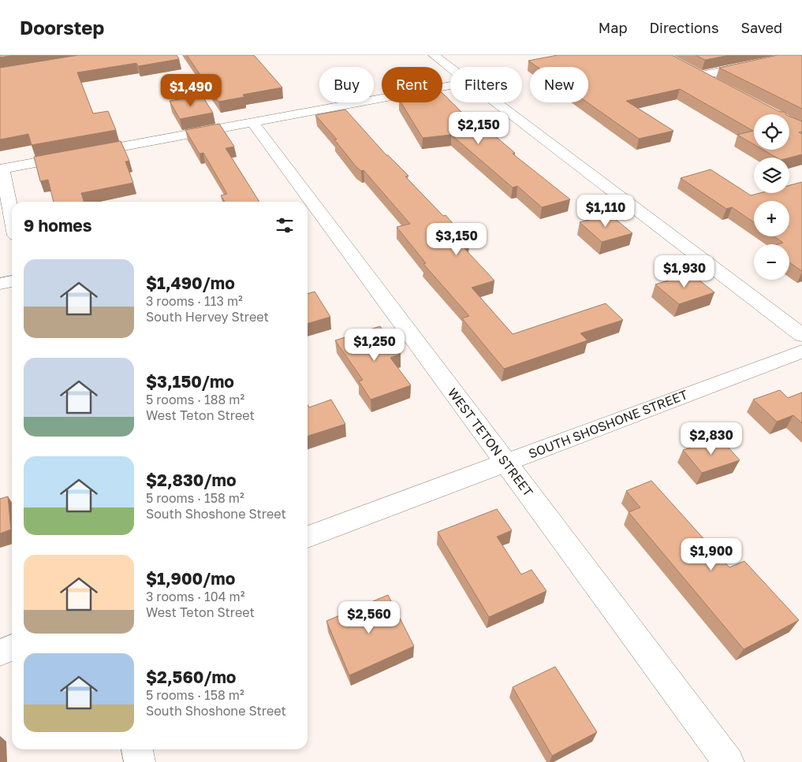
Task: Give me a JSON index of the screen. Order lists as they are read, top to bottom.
{
  "streets": {
    "street": ["SOUTH SHOSHONE STREET", "WEST TETON STREET"]
  },
  "crossings": [
    ["SOUTH SHOSHONE STREET", "WEST TETON STREET"]
  ],
  "page": {
    "header": "Doorstep",
    "nav": ["Map", "Directions", "Saved"],
    "chip": [
      "Buy",
      "Rent",
      "Filters",
      "New"
    ],
    "price": [
      "$1,490",
      "$2,150",
      "$1,110",
      "$3,150",
      "$1,930",
      "$1,250",
      "$2,830",
      "$1,900",
      "$2,560"
    ],
    "map_buttons": ["+", "−"],
    "heading": "9 homes",
    "list": [
      {
        "name": "$1,490/mo",
        "note": "3 rooms · 113 m² · South Hervey Street"
      },
      {
        "name": "$3,150/mo",
        "note": "5 rooms · 188 m² · West Teton Street"
      },
      {
        "name": "$2,830/mo",
        "note": "5 rooms · 158 m² · South Shoshone Street"
      },
      {
        "name": "$1,900/mo",
        "note": "3 rooms · 104 m² · West Teton Street"
      },
      {
        "name": "$2,560/mo",
        "note": "5 rooms · 158 m² · South Shoshone Street"
      }
    ]
  }
}
